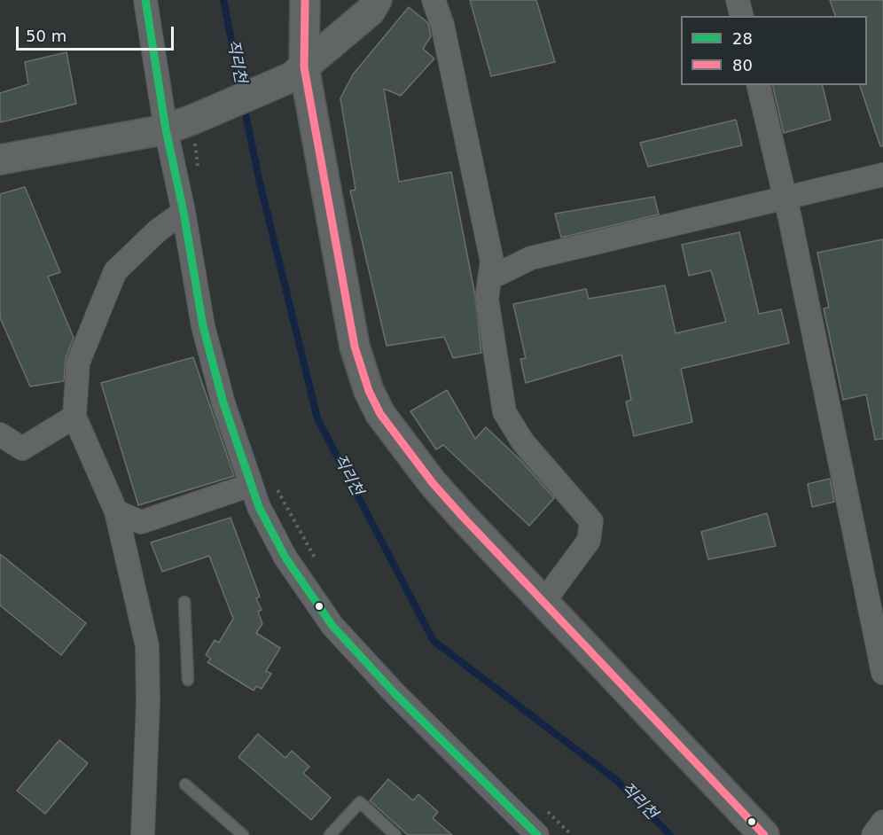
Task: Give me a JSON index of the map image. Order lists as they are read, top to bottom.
{
  "water": ["직리천"],
  "lines": ["transit line 28", "transit line 80"],
  "legend": ["28", "80"],
  "scale_bar": "50 m"
}
